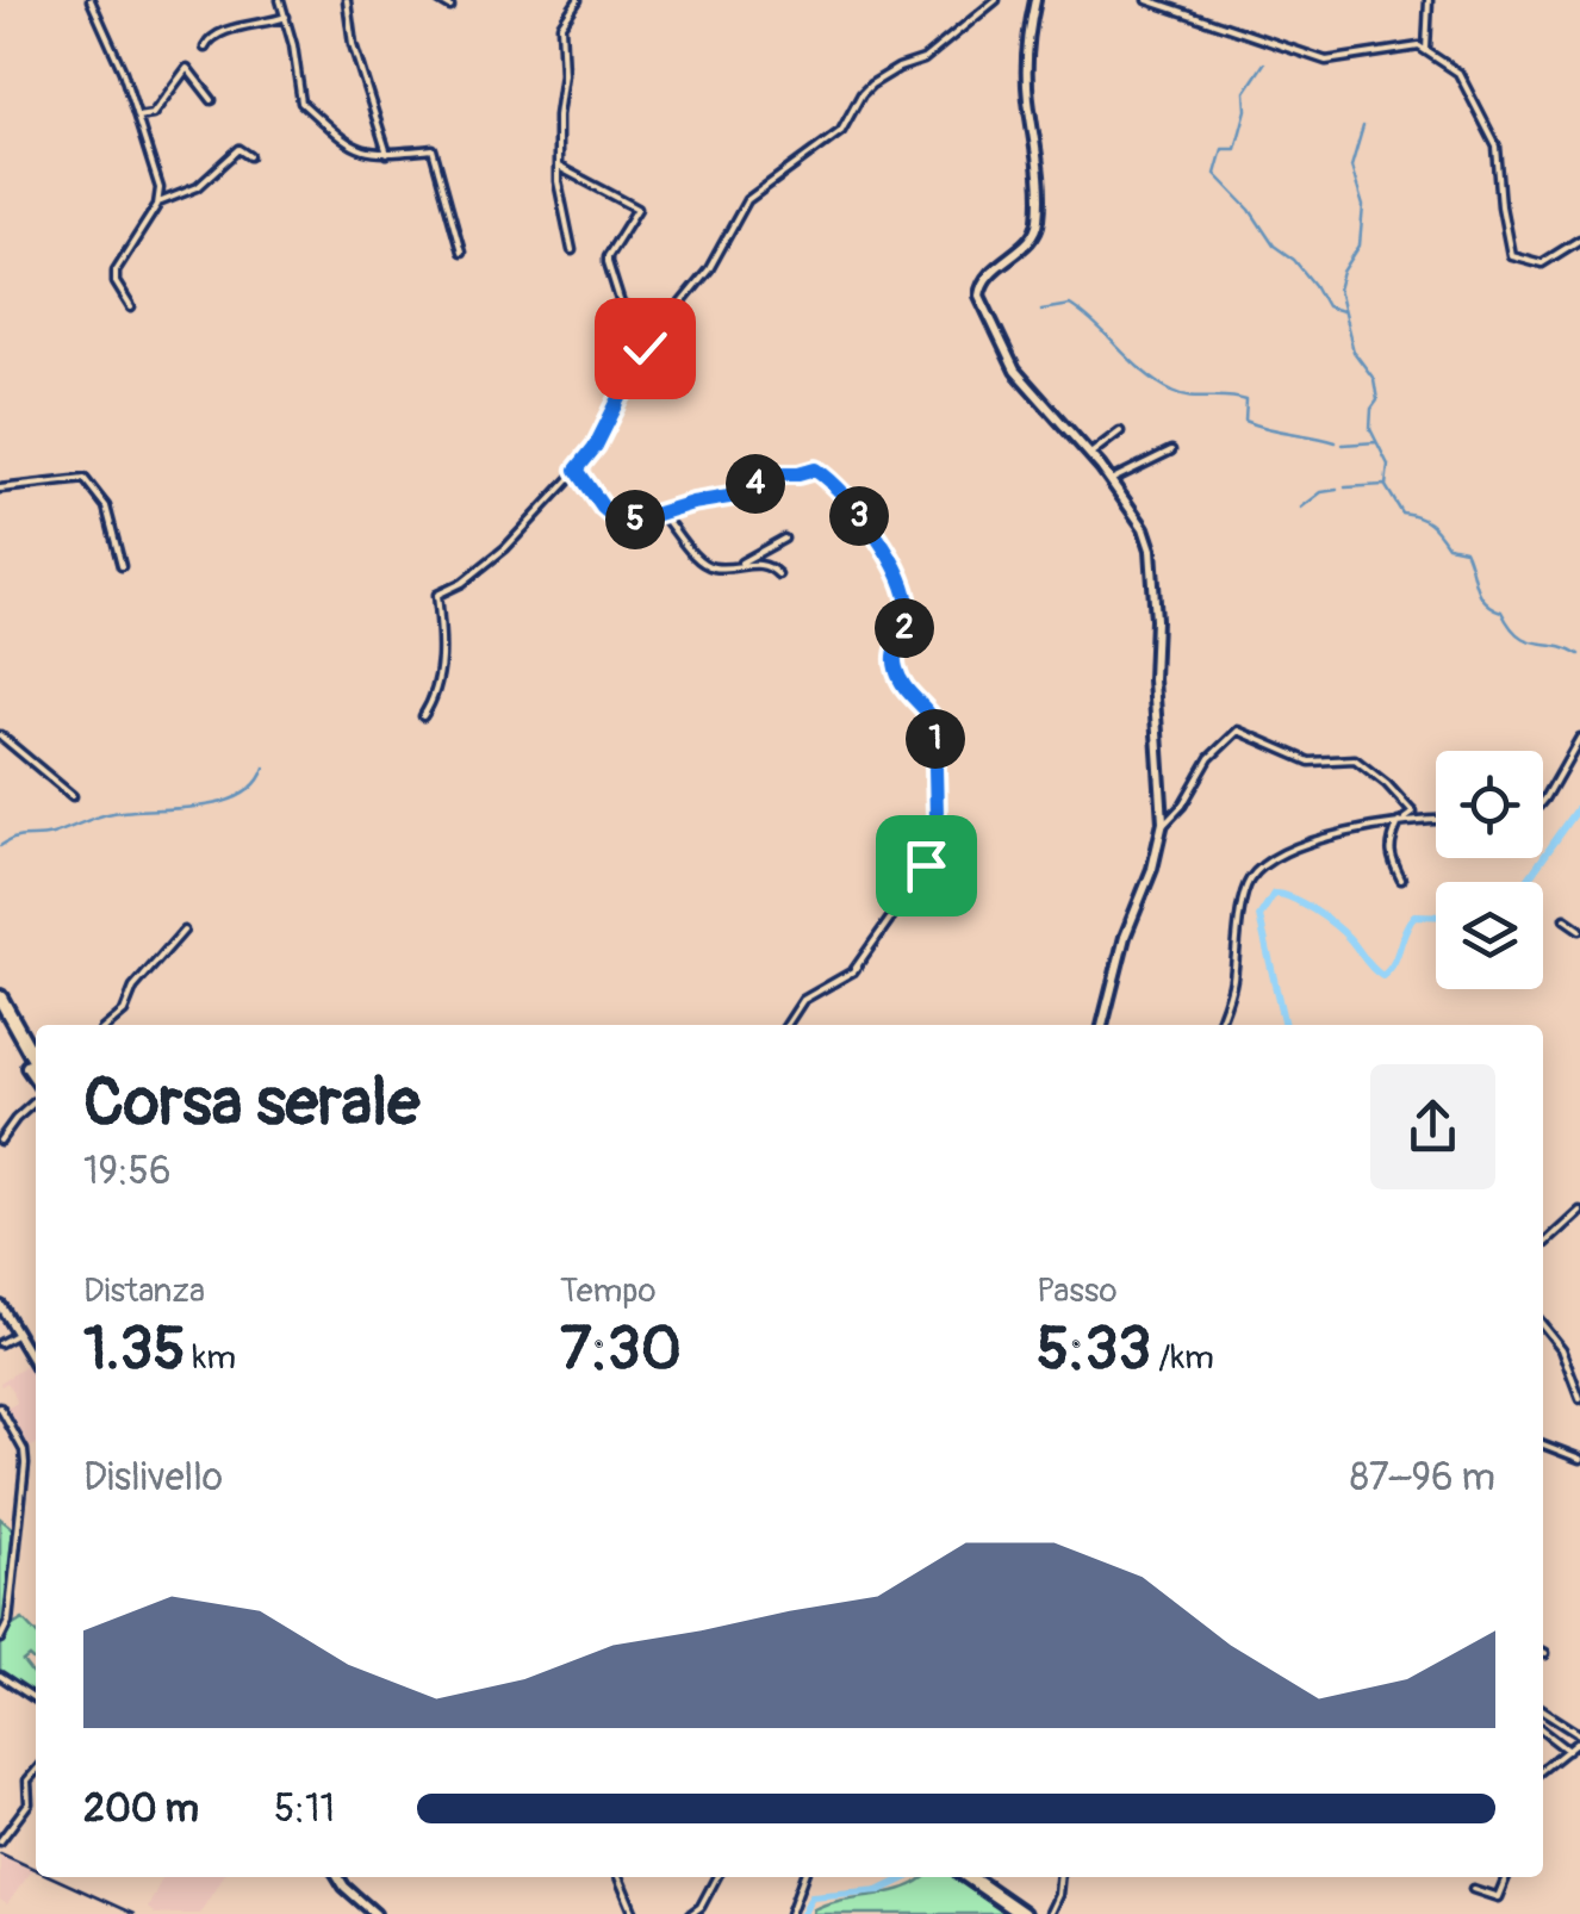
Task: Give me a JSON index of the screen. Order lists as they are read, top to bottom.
{
  "page": {
    "pins": [
      "4",
      "3",
      "5",
      "2",
      "1"
    ],
    "heading": ["Corsa serale", "19:56"],
    "stats": [
      ["Distanza", "1.35 km"],
      ["Tempo", "7:30"],
      ["Passo", "5:33 /km"]
    ],
    "chart": ["Dislivello", "87–96 m"],
    "list": [
      {
        "name": "200 m",
        "note": "5:11"
      }
    ]
  }
}
